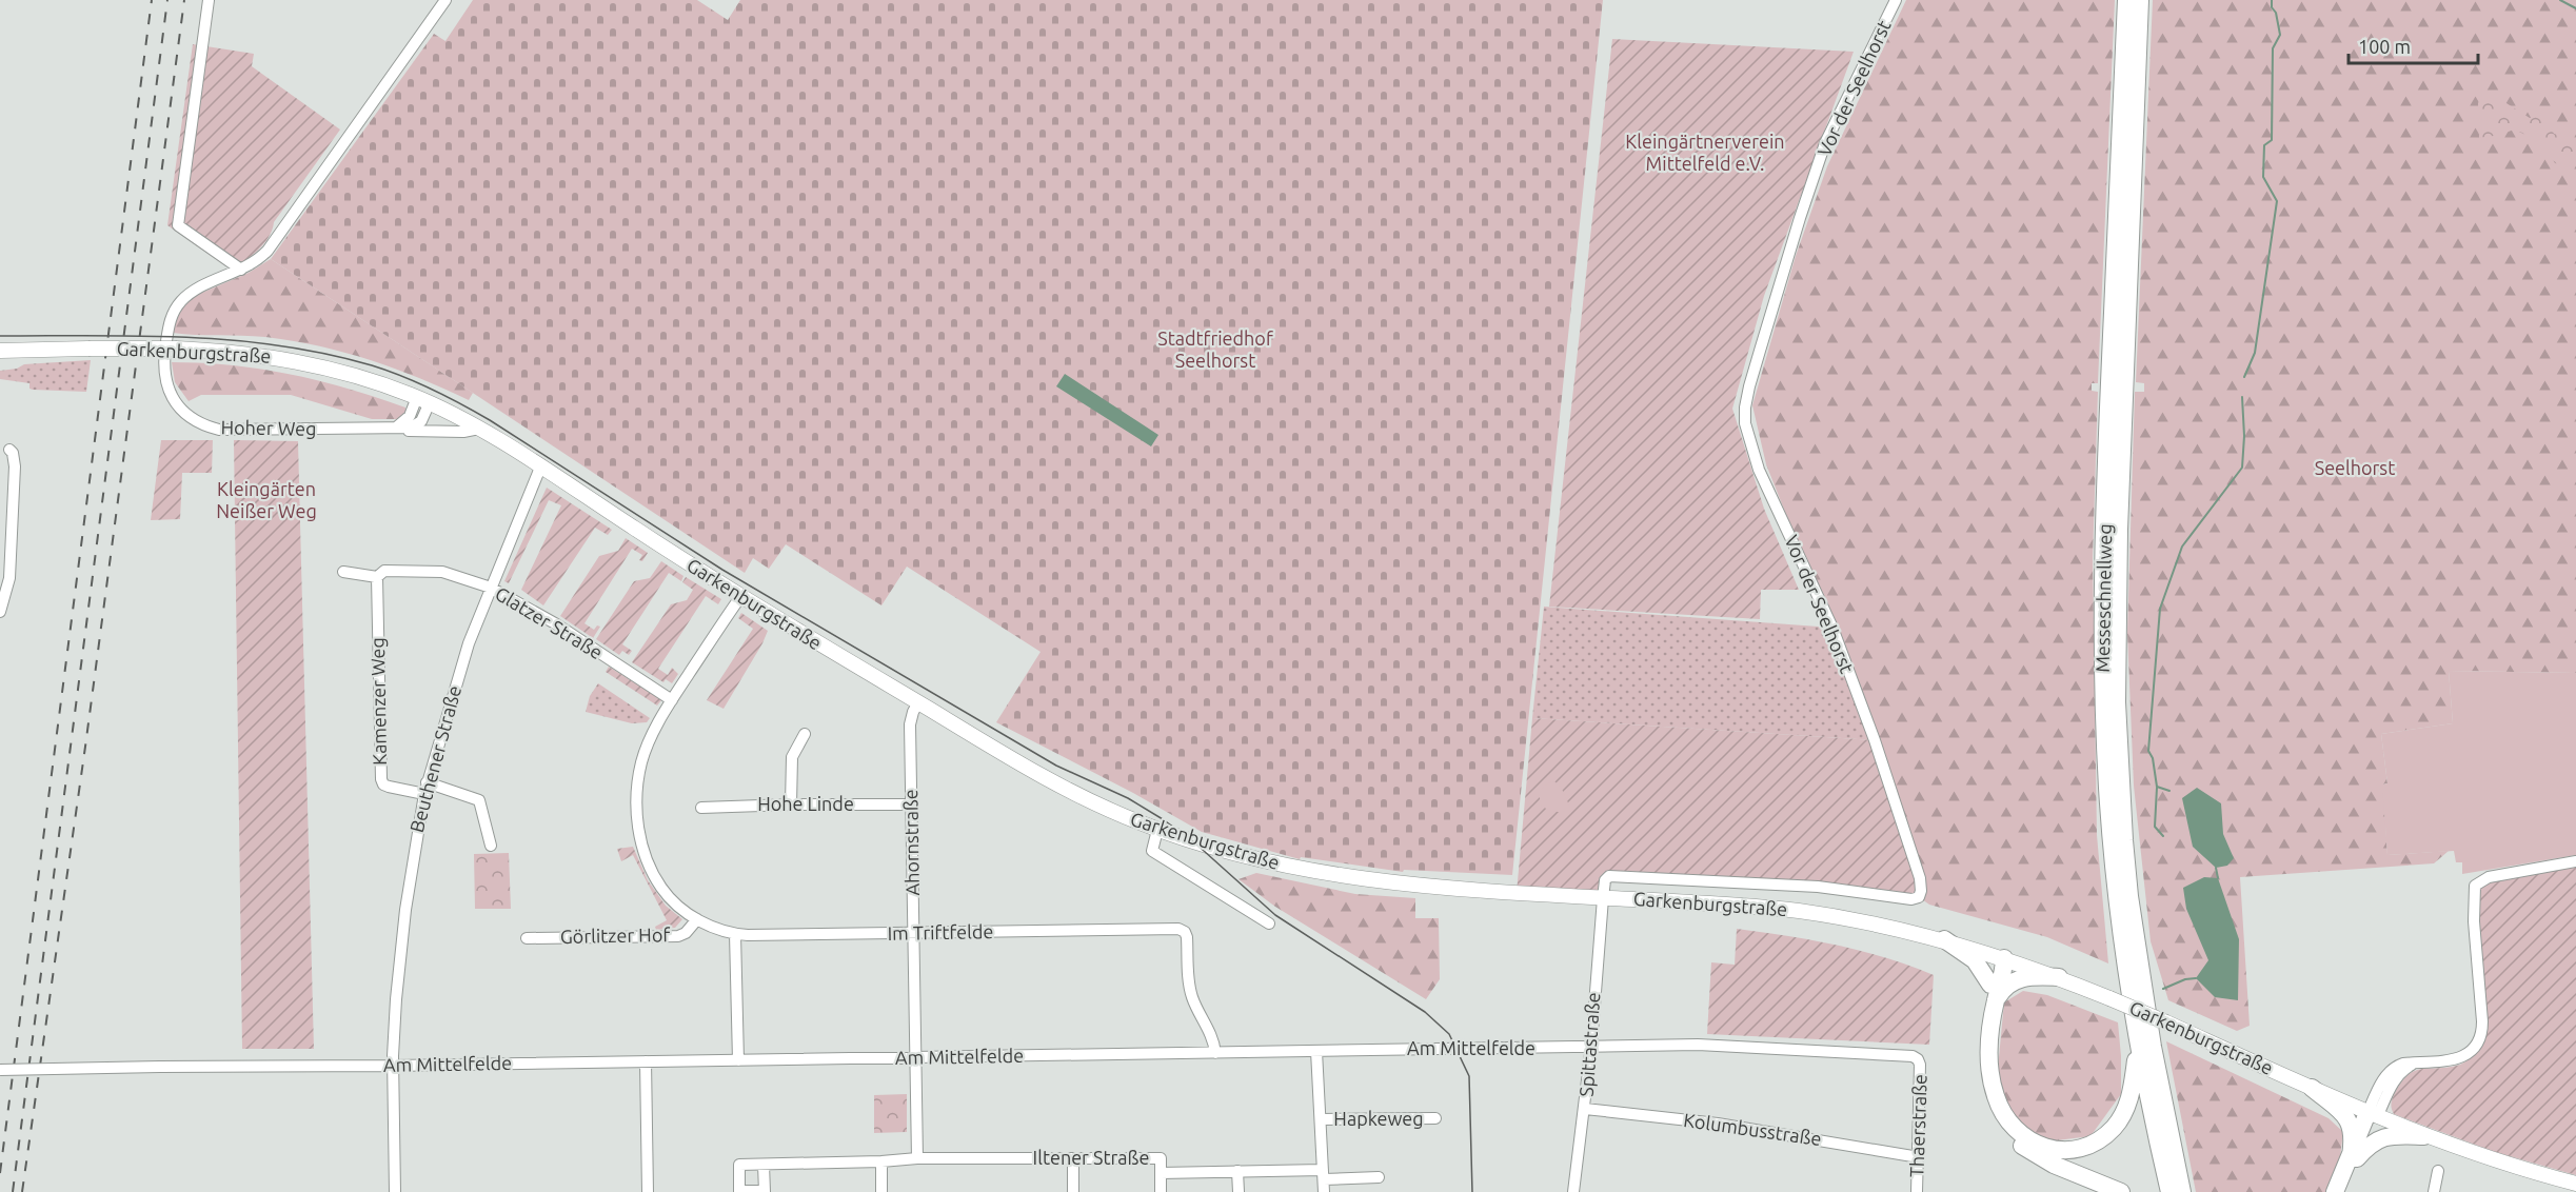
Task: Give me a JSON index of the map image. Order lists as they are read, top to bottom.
{
  "streets": {
    "highway": ["Messeschnellweg"],
    "main road": ["Garkenburgstraße"],
    "street": [
      "Vor der Seelhorst",
      "Hoher Weg",
      "Glatzer Straße",
      "Kamenzer Weg",
      "Beuthener Straße",
      "Hohe Linde",
      "Ahornstraße",
      "Im Triftfelde",
      "Görlitzer Hof",
      "Spittastraße",
      "Am Mittelfelde",
      "Hapkeweg",
      "Thaerstraße",
      "Kolumbusstraße",
      "Iltener Straße"
    ]
  },
  "crossings": [
    ["Vor der Seelhorst", "Garkenburgstraße"],
    ["Vor der Seelhorst", "Spittastraße"],
    ["Garkenburgstraße", "Hoher Weg"],
    ["Garkenburgstraße", "Beuthener Straße"],
    ["Garkenburgstraße", "Ahornstraße"],
    ["Garkenburgstraße", "Im Triftfelde"],
    ["Garkenburgstraße", "Spittastraße"],
    ["Glatzer Straße", "Kamenzer Weg"],
    ["Glatzer Straße", "Beuthener Straße"],
    ["Glatzer Straße", "Im Triftfelde"],
    ["Kamenzer Weg", "Beuthener Straße"],
    ["Beuthener Straße", "Am Mittelfelde"],
    ["Hohe Linde", "Ahornstraße"],
    ["Ahornstraße", "Im Triftfelde"],
    ["Ahornstraße", "Am Mittelfelde"],
    ["Ahornstraße", "Iltener Straße"],
    ["Im Triftfelde", "Görlitzer Hof"],
    ["Im Triftfelde", "Am Mittelfelde"],
    ["Spittastraße", "Am Mittelfelde"],
    ["Spittastraße", "Kolumbusstraße"],
    ["Am Mittelfelde", "Thaerstraße"],
    ["Thaerstraße", "Kolumbusstraße"]
  ],
  "parks": [
    "Kleingärtnerverein Mittelfeld e.V.",
    "Stadtfriedhof Seelhorst",
    "Seelhorst",
    "Kleingärten Neißer Weg"
  ],
  "scale_bar": "100 m"
}
